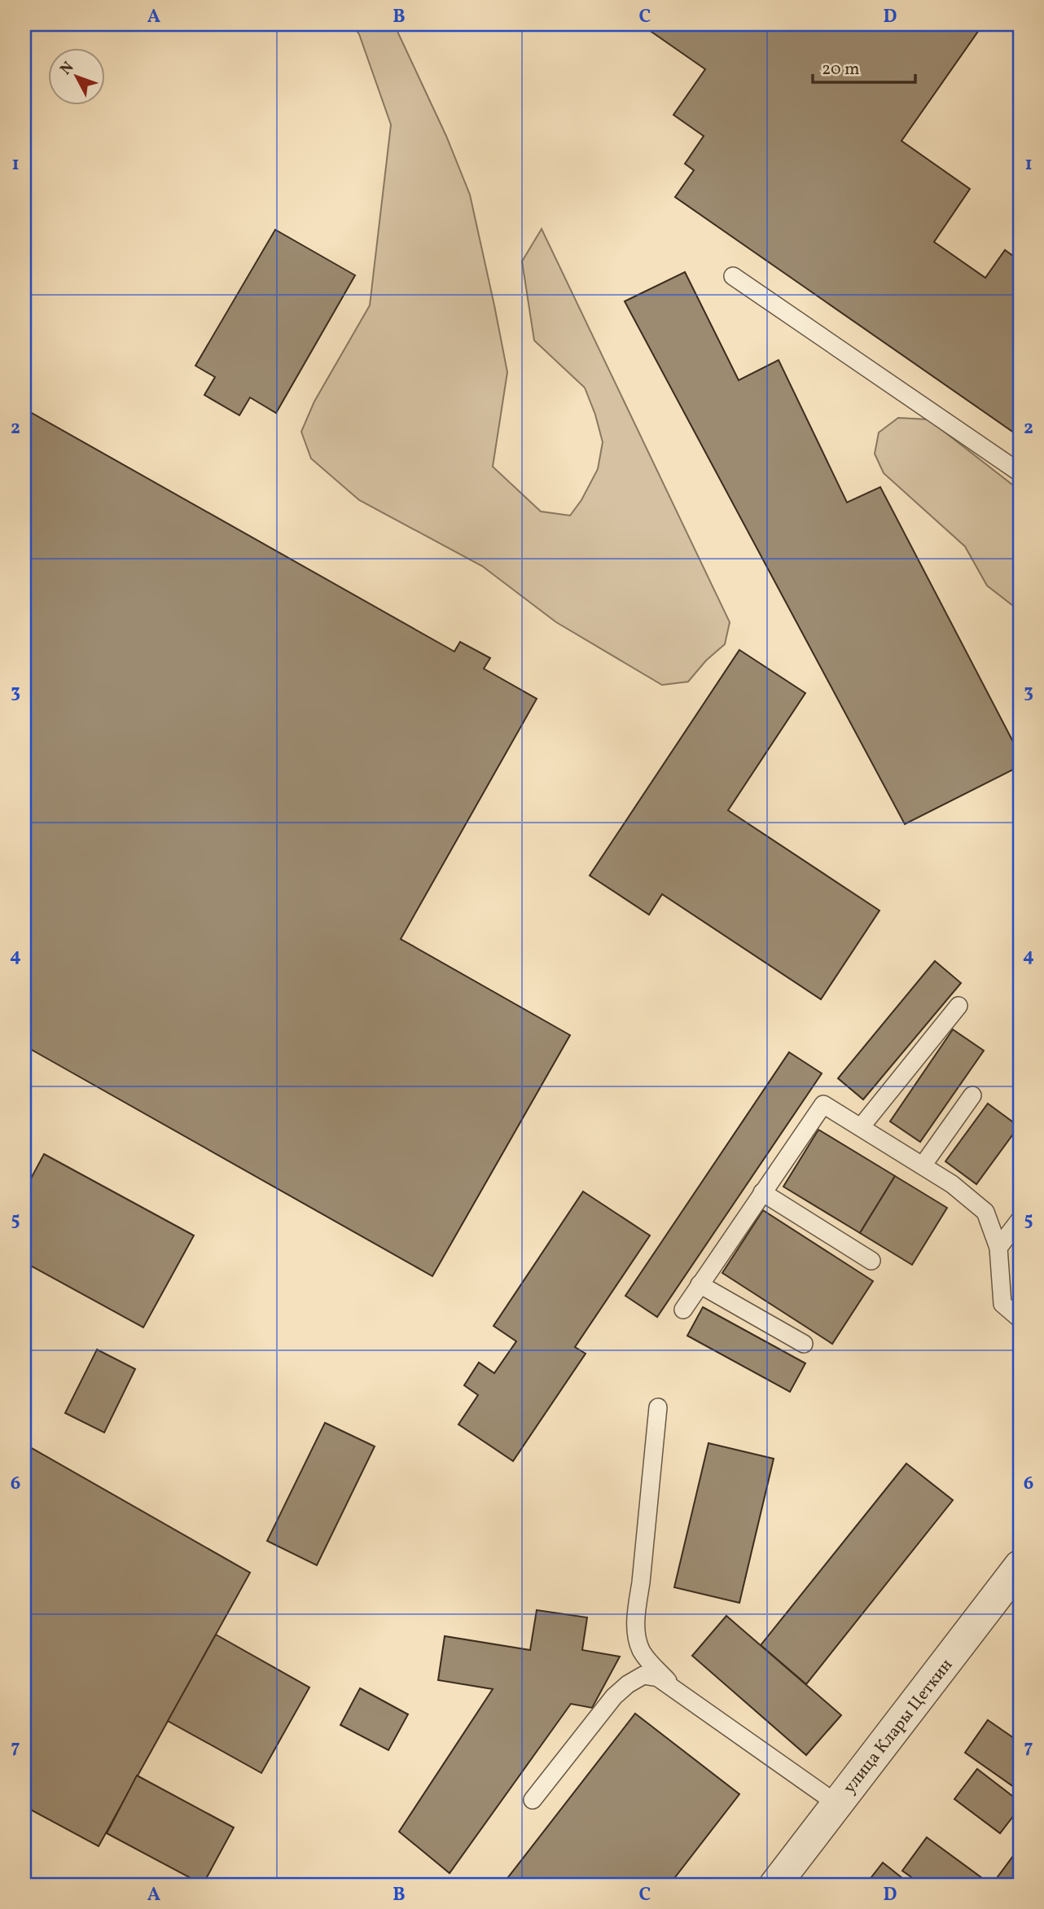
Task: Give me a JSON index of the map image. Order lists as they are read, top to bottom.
{
  "streets": {
    "street": ["улица Клары Цеткин"]
  },
  "scale_bar": "20 m",
  "north": "top left",
  "grid": {
    "columns": [
      "A",
      "B",
      "C",
      "D"
    ],
    "rows": [
      "1",
      "2",
      "3",
      "4",
      "5",
      "6",
      "7"
    ]
  }
}
